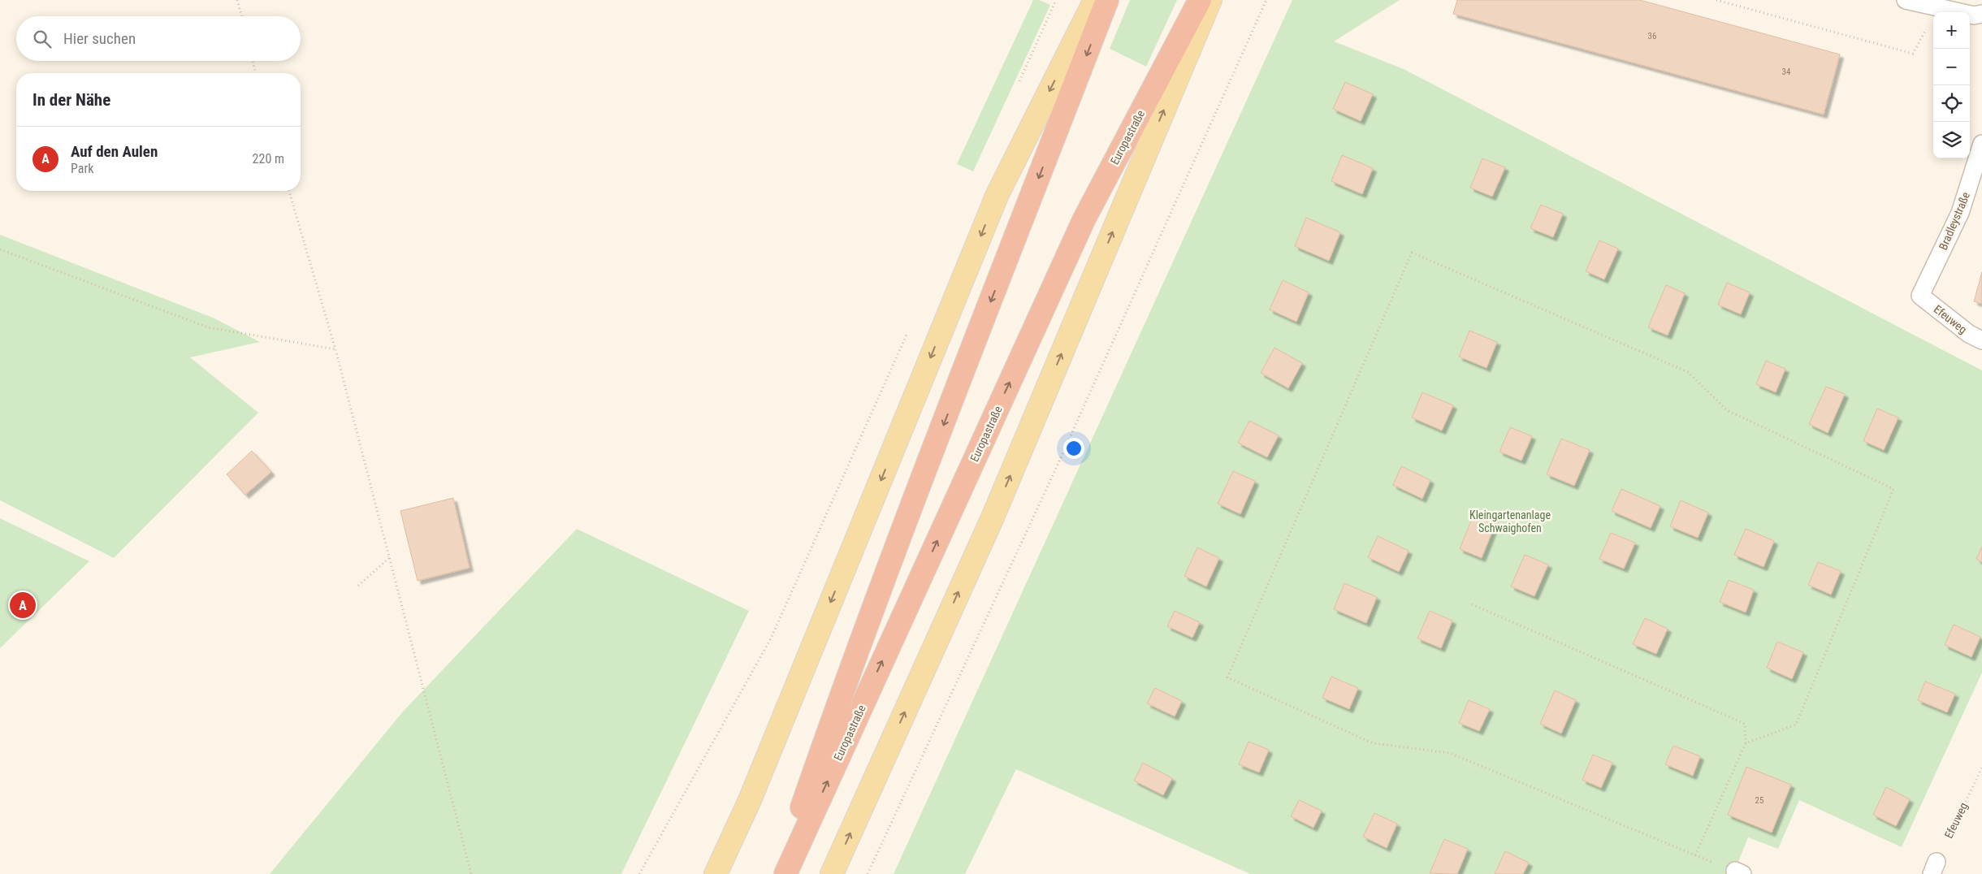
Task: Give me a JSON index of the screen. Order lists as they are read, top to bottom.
{
  "streets": {
    "highway": ["Europastraße"],
    "lane": ["Bradleystraße", "Efeuweg"]
  },
  "crossings": [
    ["Bradleystraße", "Efeuweg"]
  ],
  "parks": ["Kleingartenanlage Schwaighofen"],
  "house_numbers": ["36", "34", "25"],
  "page": {
    "map_buttons": ["+", "−"],
    "search": "Hier suchen",
    "heading": "In der Nähe",
    "list": [
      {
        "mark": "A",
        "name": "Auf den Aulen",
        "note": "Park",
        "value": "220 m"
      }
    ],
    "pins": "A"
  }
}
